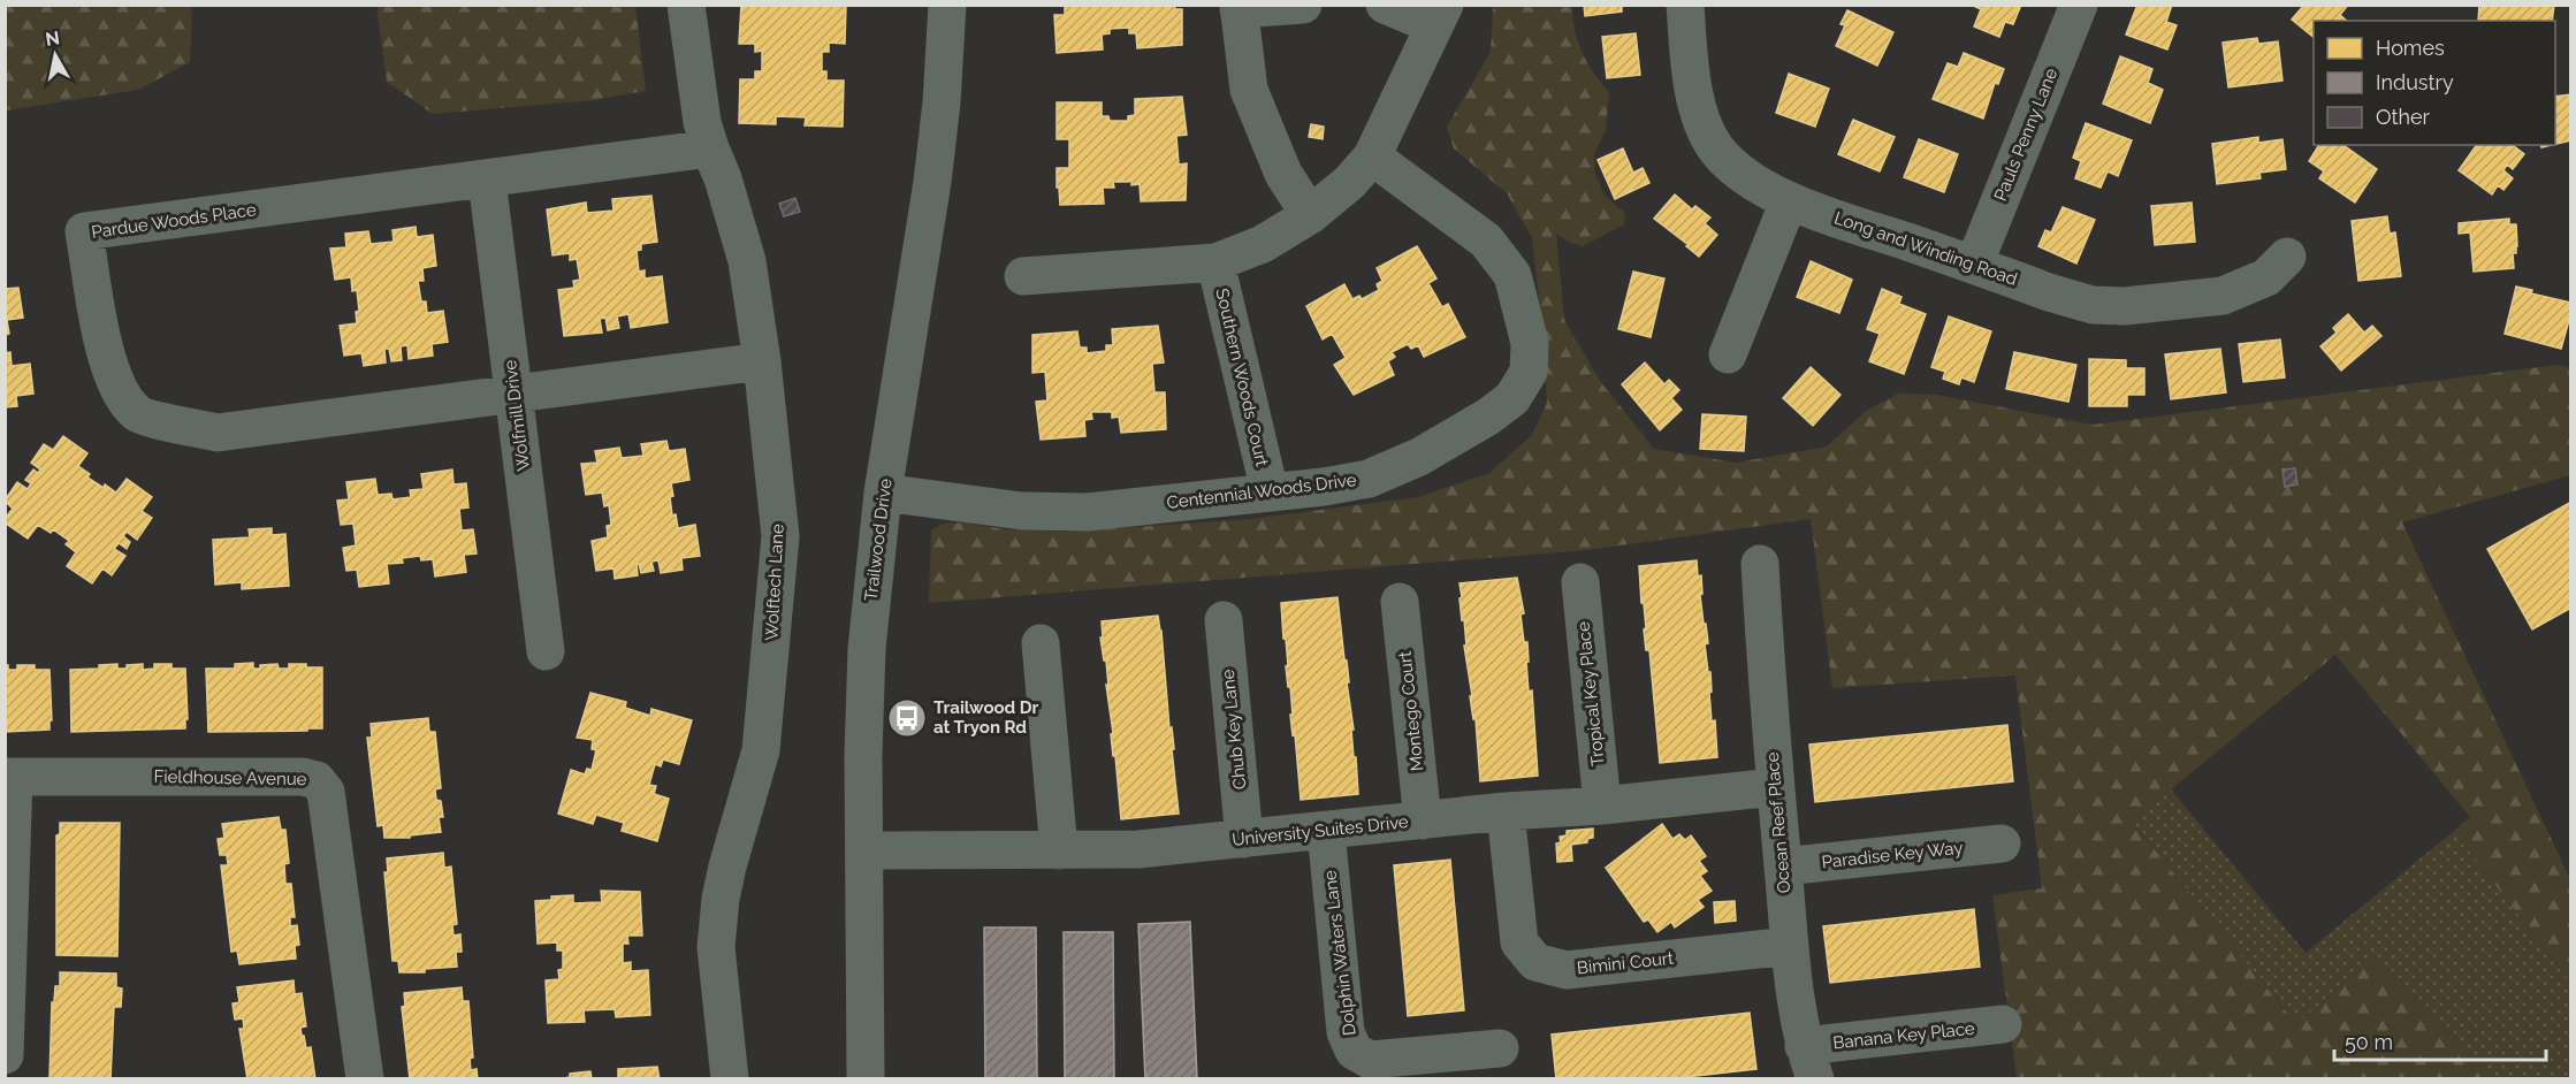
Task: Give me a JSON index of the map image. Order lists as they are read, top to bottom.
{
  "streets": {
    "street": [
      "Pauls Penny Lane",
      "Pardue Woods Place",
      "Long and Winding Road",
      "Southern Woods Court",
      "Wolfmill Drive",
      "Centennial Woods Drive",
      "Trailwood Drive",
      "Wolftech Lane",
      "Tropical Key Place",
      "Montego Court",
      "Chub Key Lane",
      "Fieldhouse Avenue",
      "Ocean Reef Place",
      "University Suites Drive",
      "Paradise Key Way",
      "Dolphin Waters Lane",
      "Bimini Court",
      "Banana Key Place"
    ]
  },
  "crossings": [
    ["Pauls Penny Lane", "Long and Winding Road"],
    ["Pardue Woods Place", "Wolfmill Drive"],
    ["Pardue Woods Place", "Wolftech Lane"],
    ["Southern Woods Court", "Centennial Woods Drive"],
    ["Centennial Woods Drive", "Trailwood Drive"],
    ["Trailwood Drive", "University Suites Drive"],
    ["Tropical Key Place", "University Suites Drive"],
    ["Montego Court", "University Suites Drive"],
    ["Chub Key Lane", "University Suites Drive"],
    ["Ocean Reef Place", "University Suites Drive"],
    ["Ocean Reef Place", "Paradise Key Way"],
    ["Ocean Reef Place", "Bimini Court"],
    ["Ocean Reef Place", "Banana Key Place"],
    ["University Suites Drive", "Dolphin Waters Lane"],
    ["University Suites Drive", "Bimini Court"]
  ],
  "places": {
    "bus stop": ["Trailwood Dr at Tryon Rd"]
  },
  "legend": ["Homes", "Industry", "Other"],
  "scale_bar": "50 m",
  "north": "top"
}
